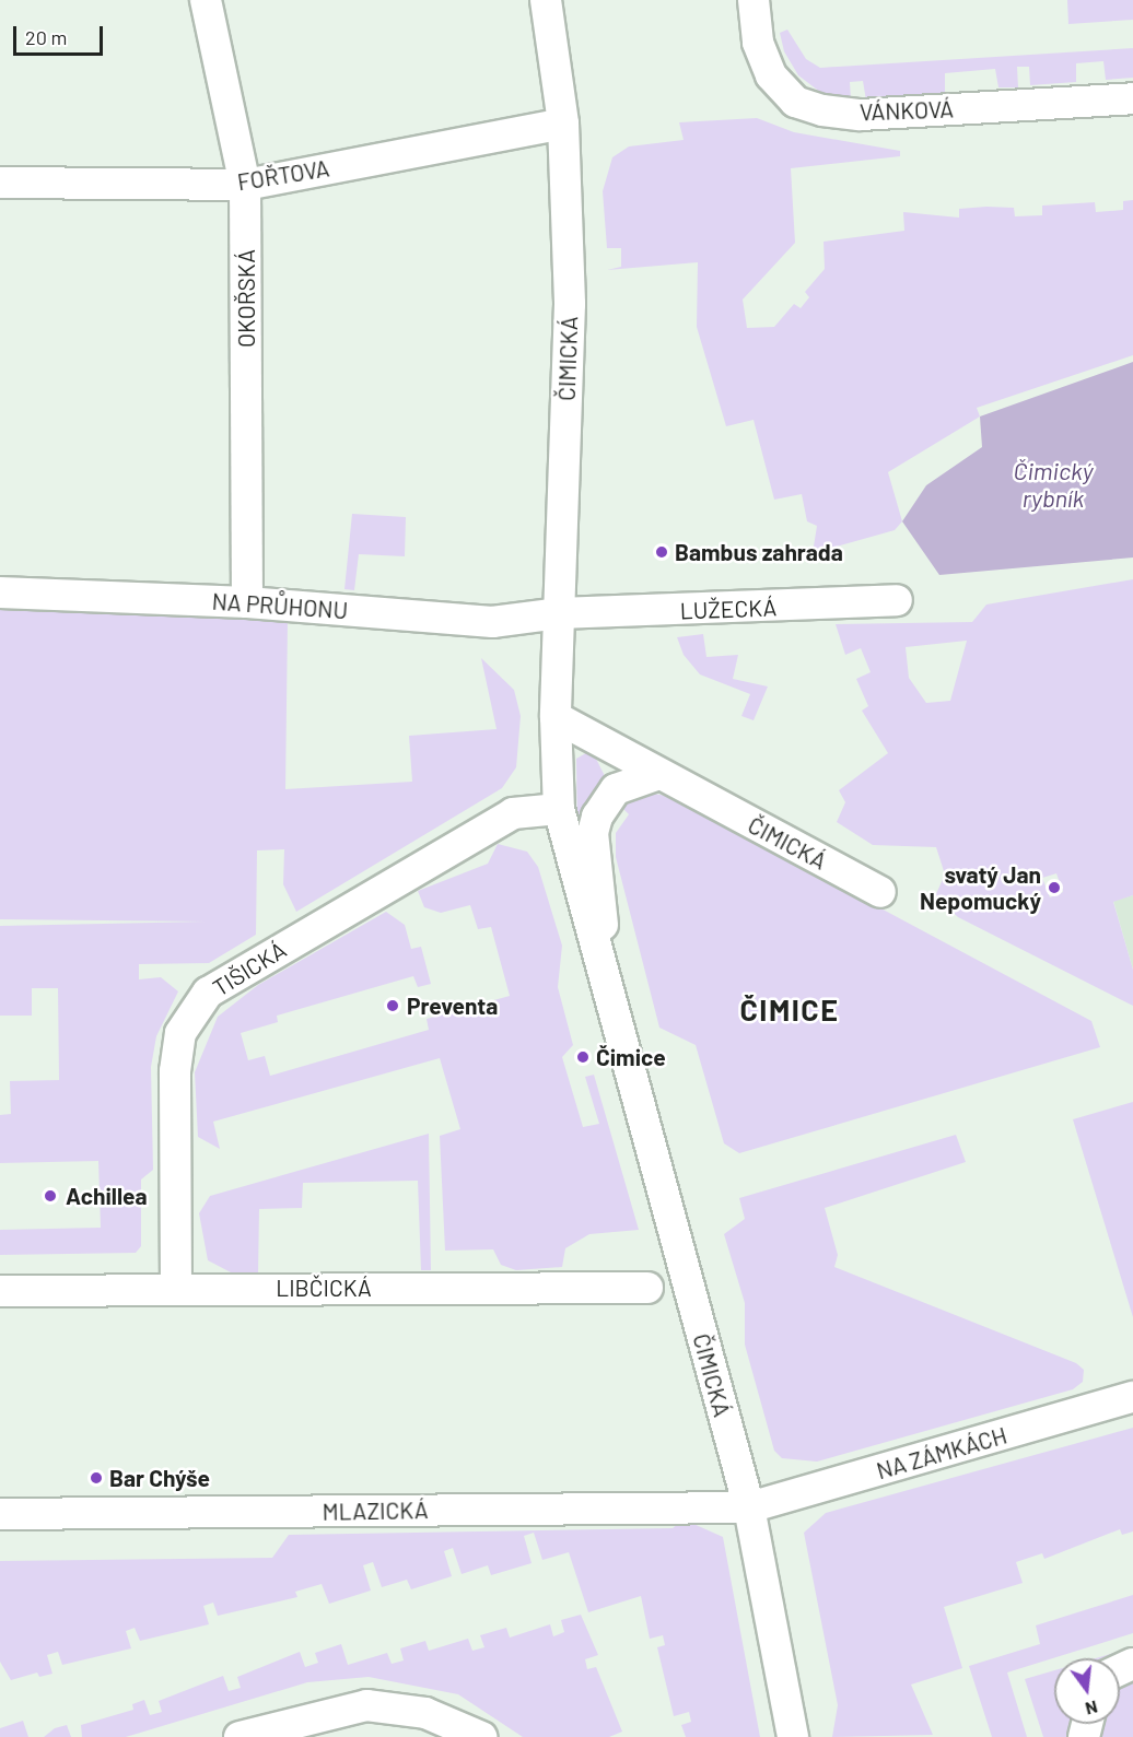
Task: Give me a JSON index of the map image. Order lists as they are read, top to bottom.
{
  "streets": {
    "street": [
      "VÁNKOVÁ",
      "FOŘTOVA",
      "OKOŘSKÁ",
      "ČIMICKÁ",
      "NA PRŮHONU",
      "LUŽECKÁ",
      "TIŠICKÁ",
      "LIBČICKÁ",
      "NA ZÁMKÁCH",
      "MLAZICKÁ"
    ]
  },
  "crossings": [
    ["FOŘTOVA", "OKOŘSKÁ"],
    ["FOŘTOVA", "ČIMICKÁ"],
    ["OKOŘSKÁ", "NA PRŮHONU"],
    ["ČIMICKÁ", "NA PRŮHONU"],
    ["ČIMICKÁ", "LUŽECKÁ"],
    ["ČIMICKÁ", "TIŠICKÁ"],
    ["ČIMICKÁ", "NA ZÁMKÁCH"],
    ["ČIMICKÁ", "MLAZICKÁ"],
    ["NA PRŮHONU", "LUŽECKÁ"],
    ["TIŠICKÁ", "LIBČICKÁ"],
    ["NA ZÁMKÁCH", "MLAZICKÁ"]
  ],
  "districts": ["ČIMICE"],
  "water": ["Čimický rybník"],
  "places": [
    "Bambus zahrada",
    "svatý Jan Nepomucký",
    "Preventa",
    "Čimice",
    "Achillea",
    "Bar Chýše"
  ],
  "scale_bar": "20 m",
  "north": "bottom"
}
